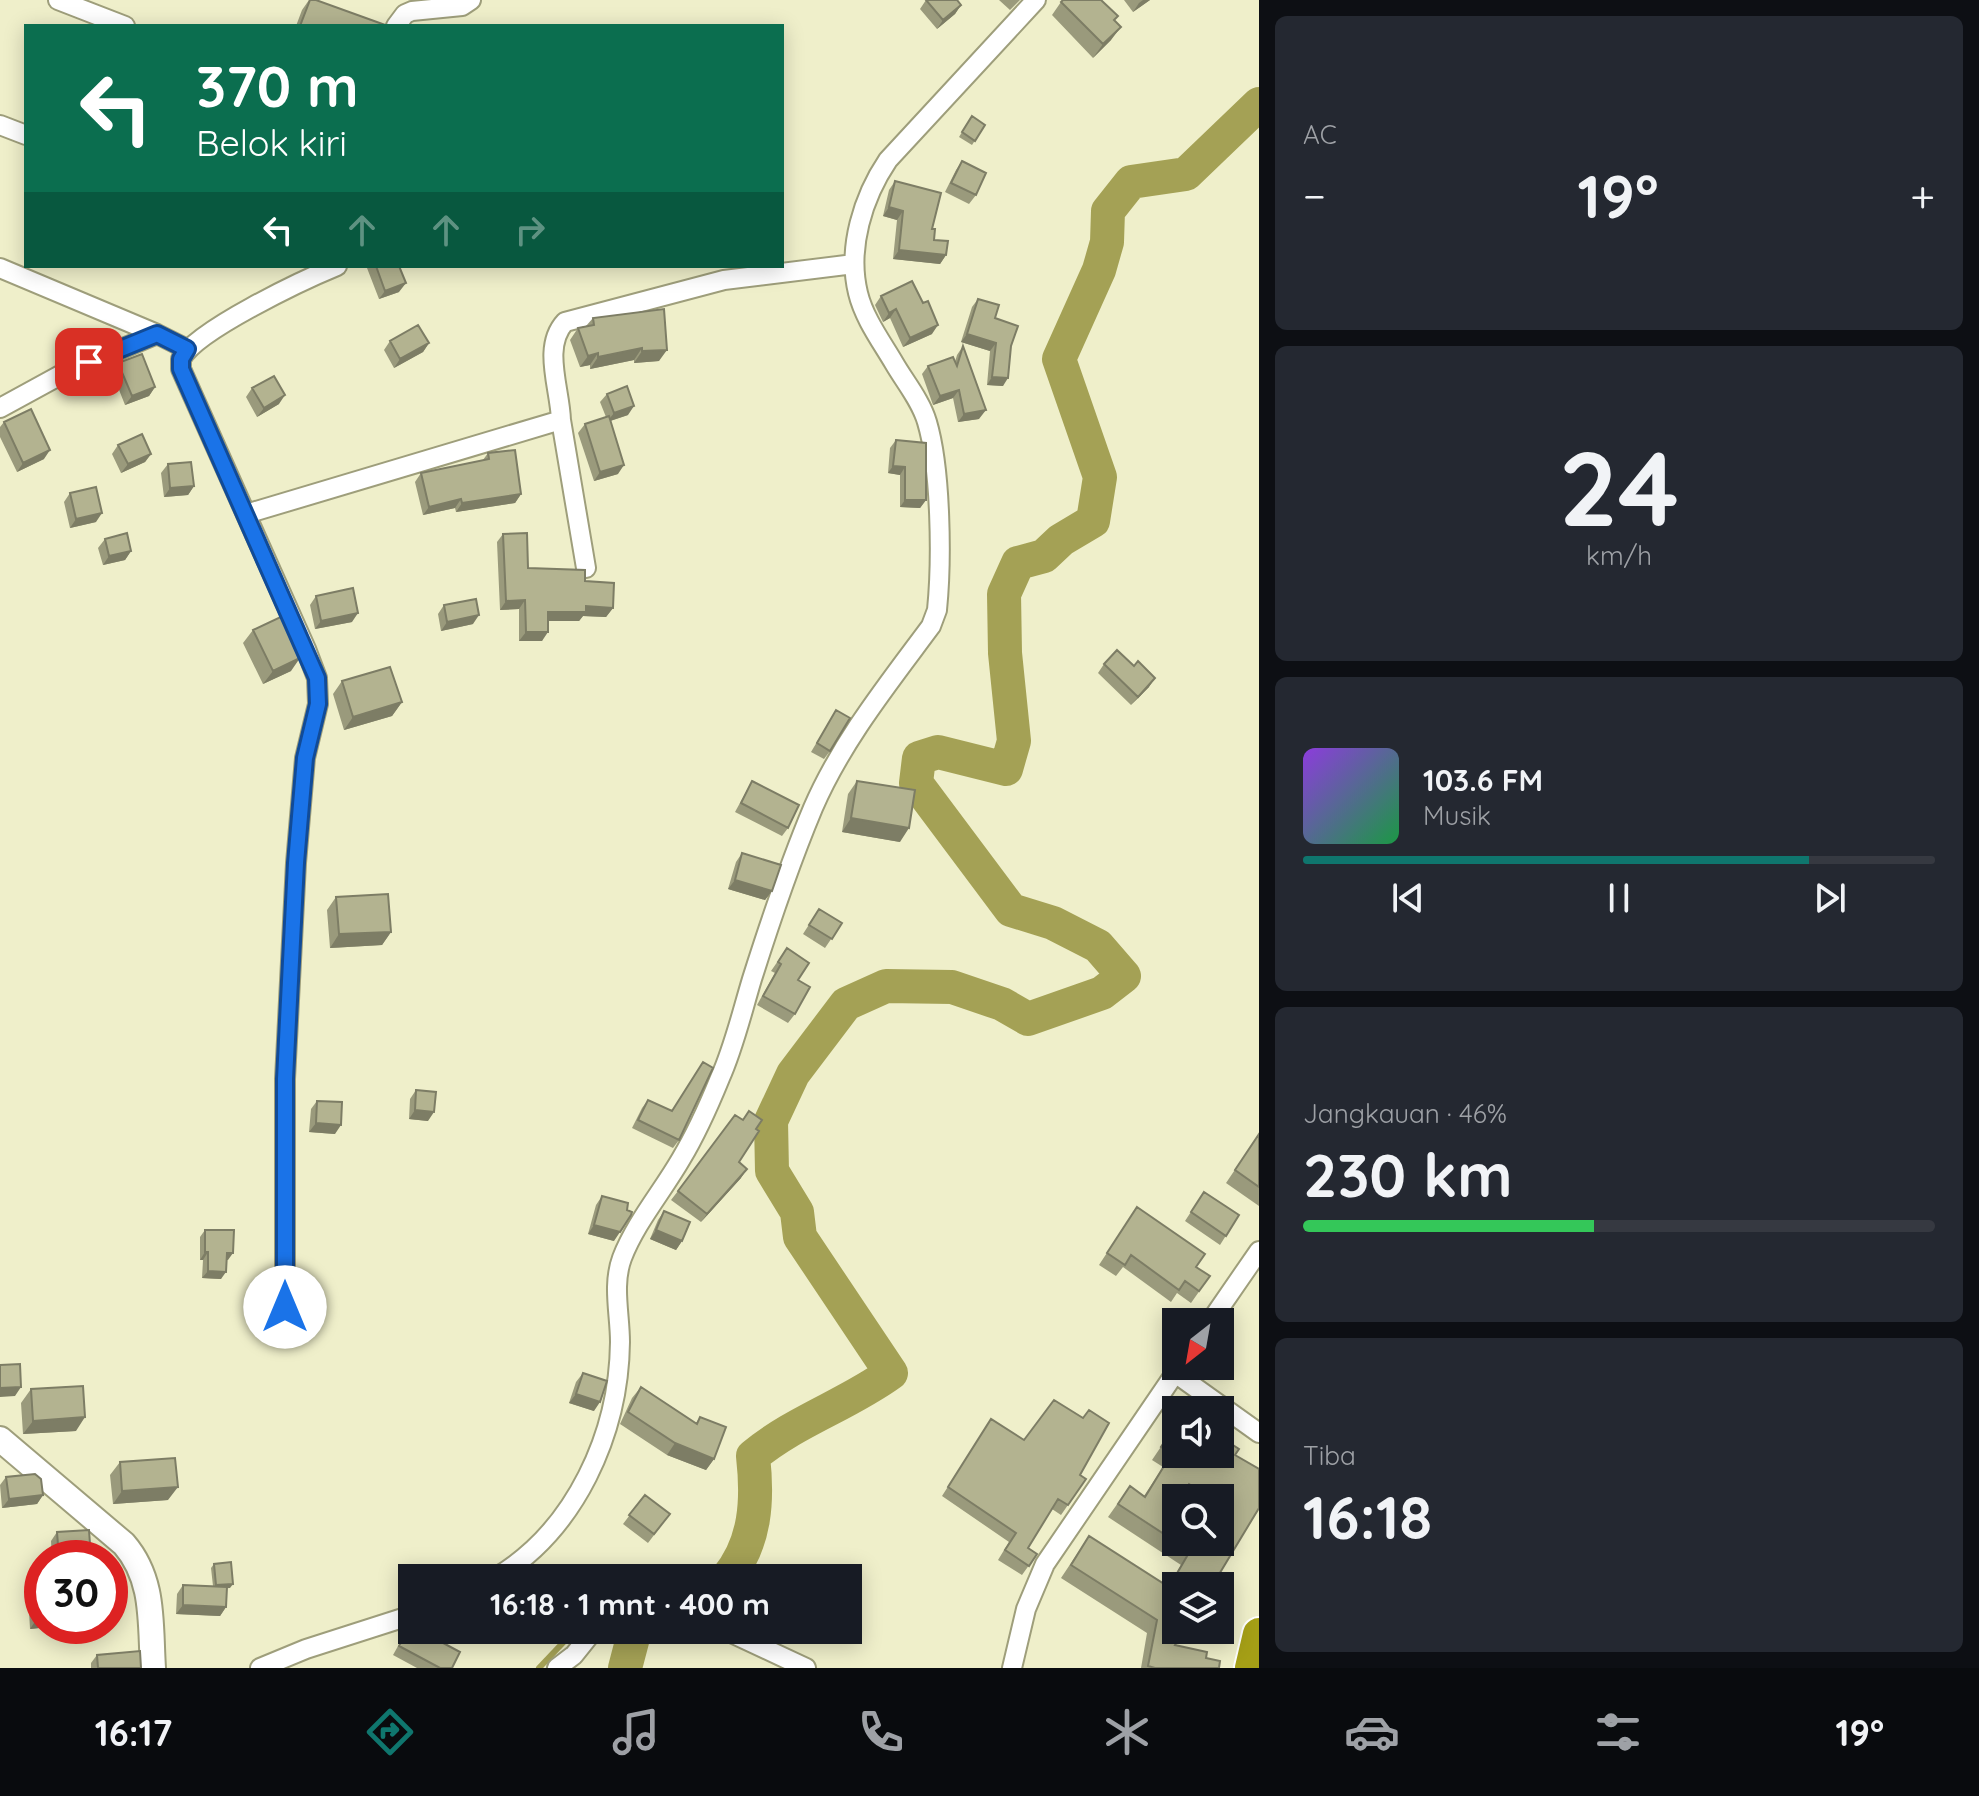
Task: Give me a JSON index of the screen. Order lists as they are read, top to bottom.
{
  "north": "bottom left",
  "page": {
    "tile": [
      "AC",
      ["24", "km/h"],
      ["Jangkauan · 46%", "230 km"],
      ["Tiba", "16:18"]
    ],
    "turn": ["370 m", "Belok kiri"],
    "heat": ["−", "19°", "+"],
    "song": ["103.6 FM", "Musik"],
    "limit": "30",
    "trip": "16:18 · 1 mnt · 400 m",
    "tabs": ["16:17", "19°"]
  }
}
